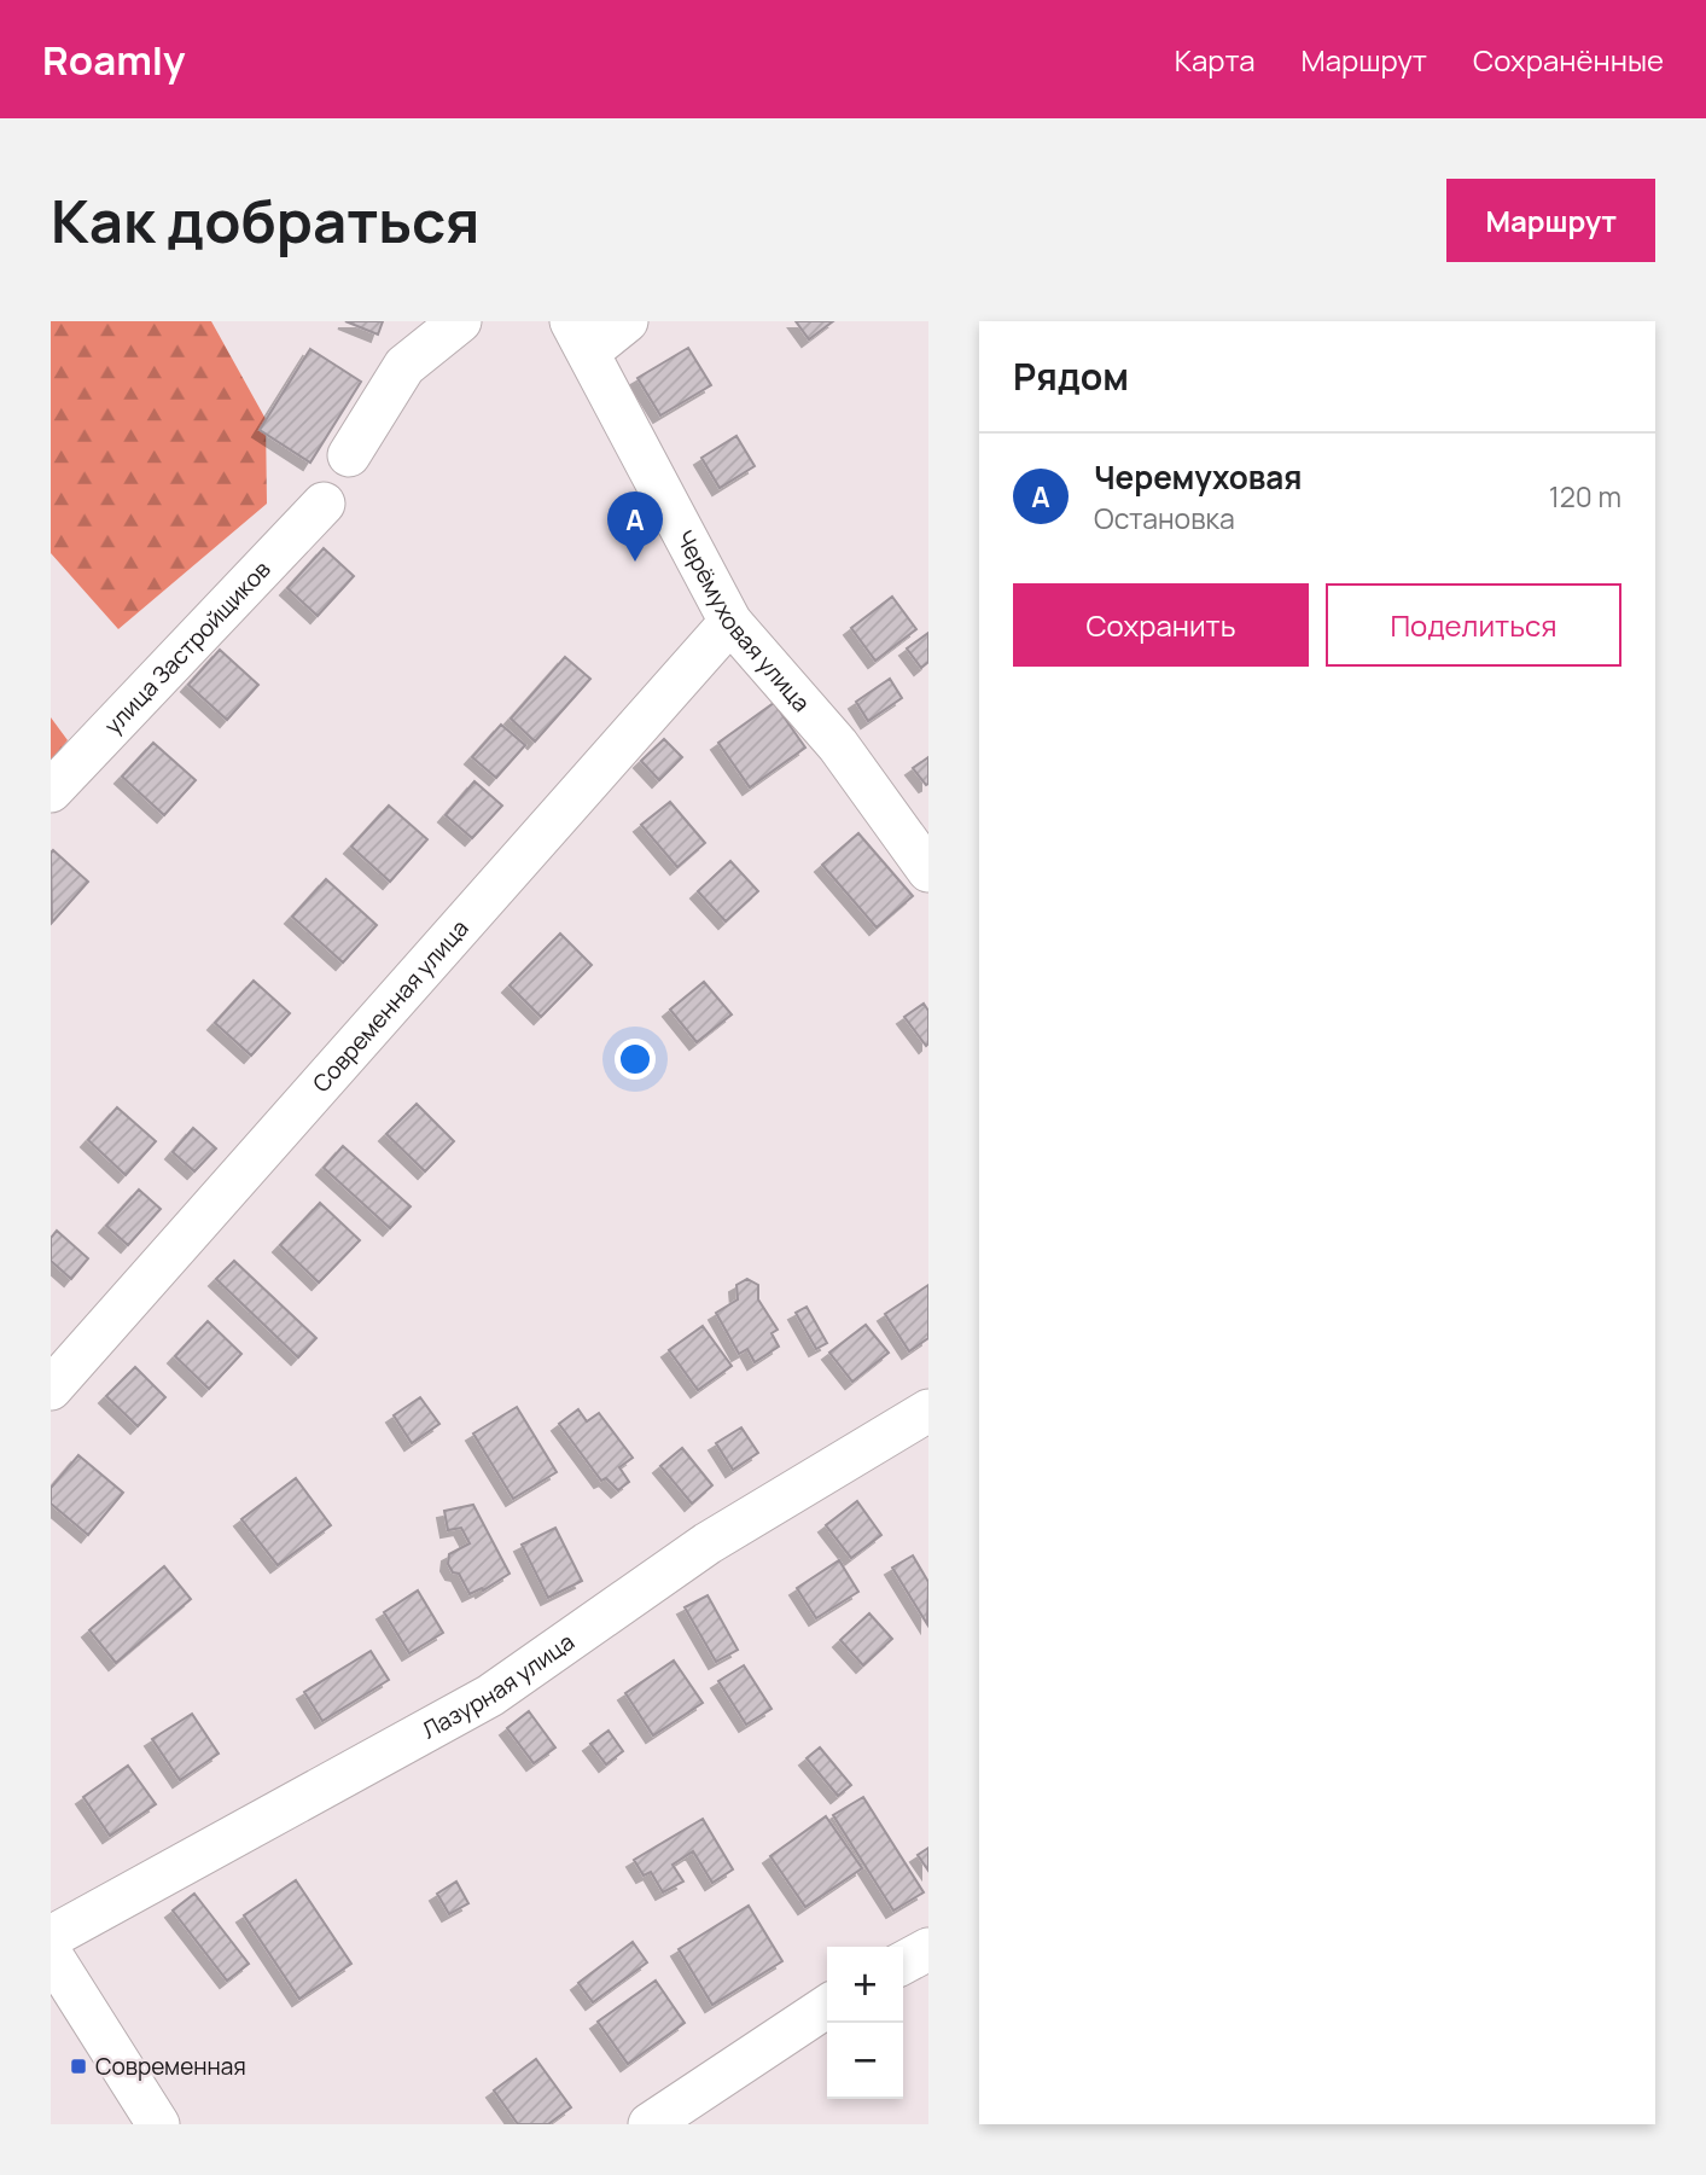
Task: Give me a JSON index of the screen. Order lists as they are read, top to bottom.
{
  "streets": {
    "street": [
      "Черёмуховая улица",
      "улица Застройщиков",
      "Современная улица",
      "Лазурная улица"
    ]
  },
  "crossings": [
    ["Черёмуховая улица", "Современная улица"]
  ],
  "places": {
    "transit": ["Современная"]
  },
  "page": {
    "header": "Roamly",
    "nav": ["Карта", "Маршрут", "Сохранённые"],
    "buttons": [
      "Маршрут",
      ["Сохранить", "Поделиться"]
    ],
    "title": "Как добраться",
    "heading": "Рядом",
    "list": [
      {
        "mark": "A",
        "name": "Черемуховая",
        "note": "Остановка",
        "value": "120 m"
      }
    ],
    "pins": "A",
    "map_buttons": ["+", "−"]
  }
}
